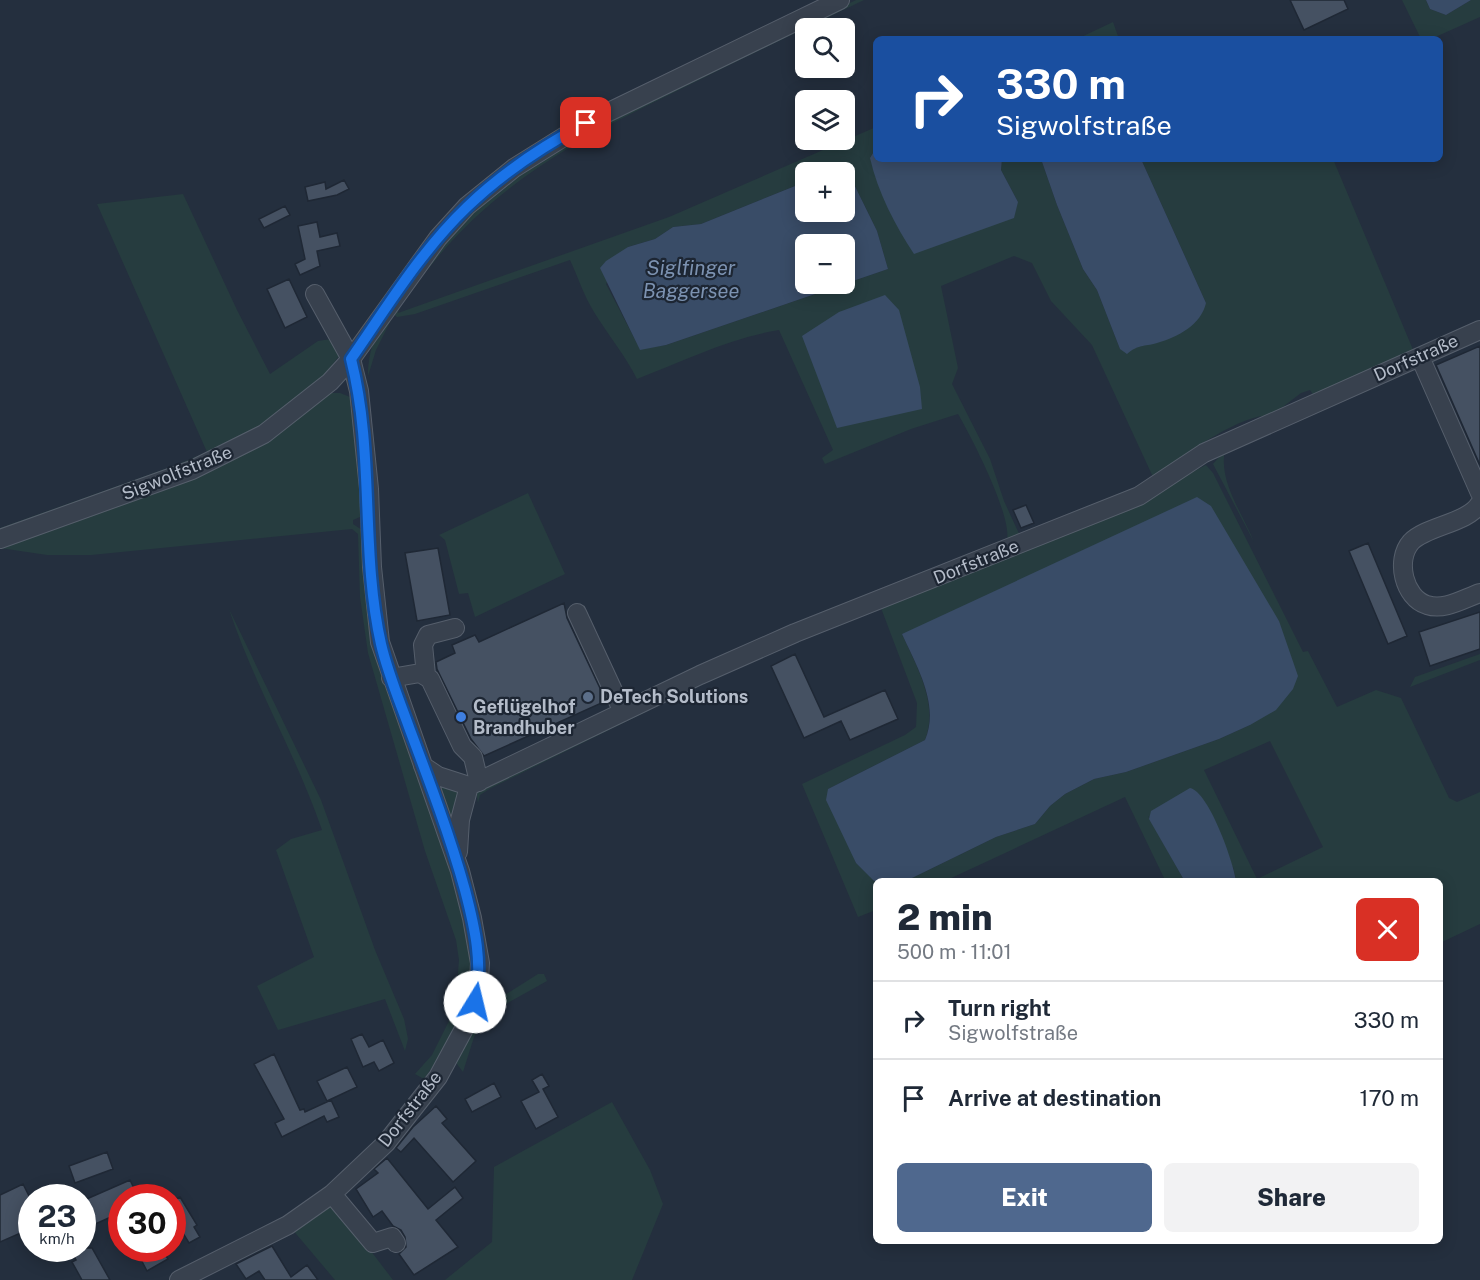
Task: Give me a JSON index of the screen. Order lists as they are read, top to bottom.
{
  "streets": {
    "street": ["Dorfstraße", "Sigwolfstraße"]
  },
  "crossings": [
    ["Dorfstraße", "Sigwolfstraße"]
  ],
  "water": ["Siglfinger Baggersee"],
  "places": ["DeTech Solutions", "Geflügelhof Brandhuber"],
  "page": {
    "map_buttons": ["+", "−"],
    "turn": ["330 m", "Sigwolfstraße"],
    "heading": ["2 min", "500 m · 11:01"],
    "list": [
      {
        "name": "Turn right",
        "note": "Sigwolfstraße",
        "value": "330 m"
      },
      {
        "name": "Arrive at destination",
        "value": "170 m"
      }
    ],
    "buttons": ["Exit", "Share"],
    "speed": "23 km/h",
    "limit": "30"
  }
}
